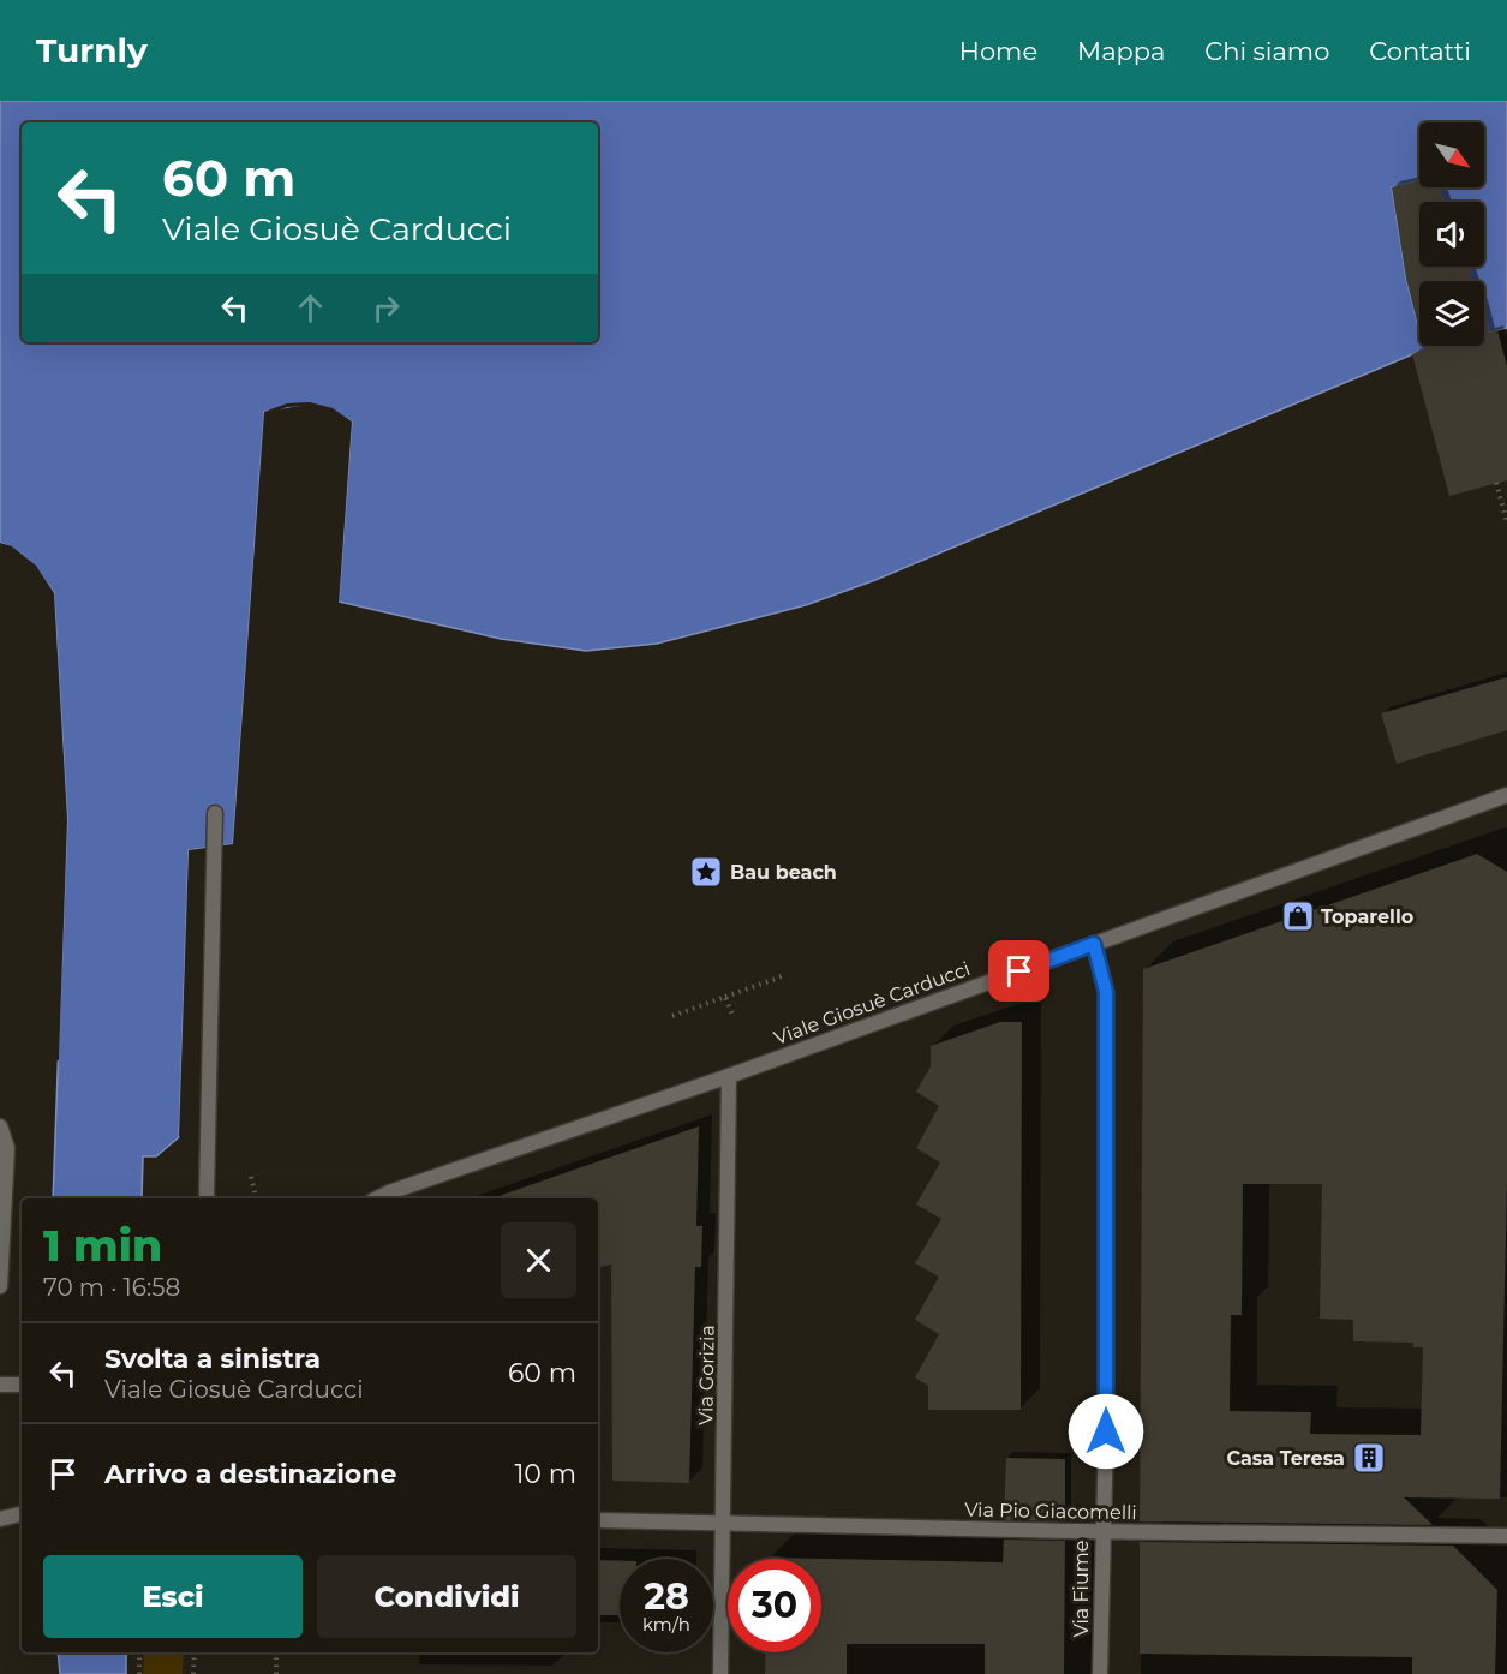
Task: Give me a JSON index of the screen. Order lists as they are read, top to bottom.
{
  "streets": {
    "street": [
      "Viale Giosuè Carducci",
      "Via Gorizia",
      "Via Pio Giacomelli",
      "Via Fiume"
    ]
  },
  "crossings": [
    ["Viale Giosuè Carducci", "Via Gorizia"],
    ["Viale Giosuè Carducci", "Via Fiume"],
    ["Via Gorizia", "Via Pio Giacomelli"],
    ["Via Pio Giacomelli", "Via Fiume"]
  ],
  "places": {
    "place": ["Bau beach"],
    "shop": ["Toparello"],
    "building": ["Casa Teresa"]
  },
  "north": "bottom right",
  "page": {
    "header": "Turnly",
    "nav": [
      "Home",
      "Mappa",
      "Chi siamo",
      "Contatti"
    ],
    "turn": ["60 m", "Viale Giosuè Carducci"],
    "heading": ["1 min", "70 m · 16:58"],
    "list": [
      {
        "name": "Svolta a sinistra",
        "note": "Viale Giosuè Carducci",
        "value": "60 m"
      },
      {
        "name": "Arrivo a destinazione",
        "value": "10 m"
      }
    ],
    "buttons": ["Esci", "Condividi"],
    "speed": "28 km/h",
    "limit": "30"
  }
}
